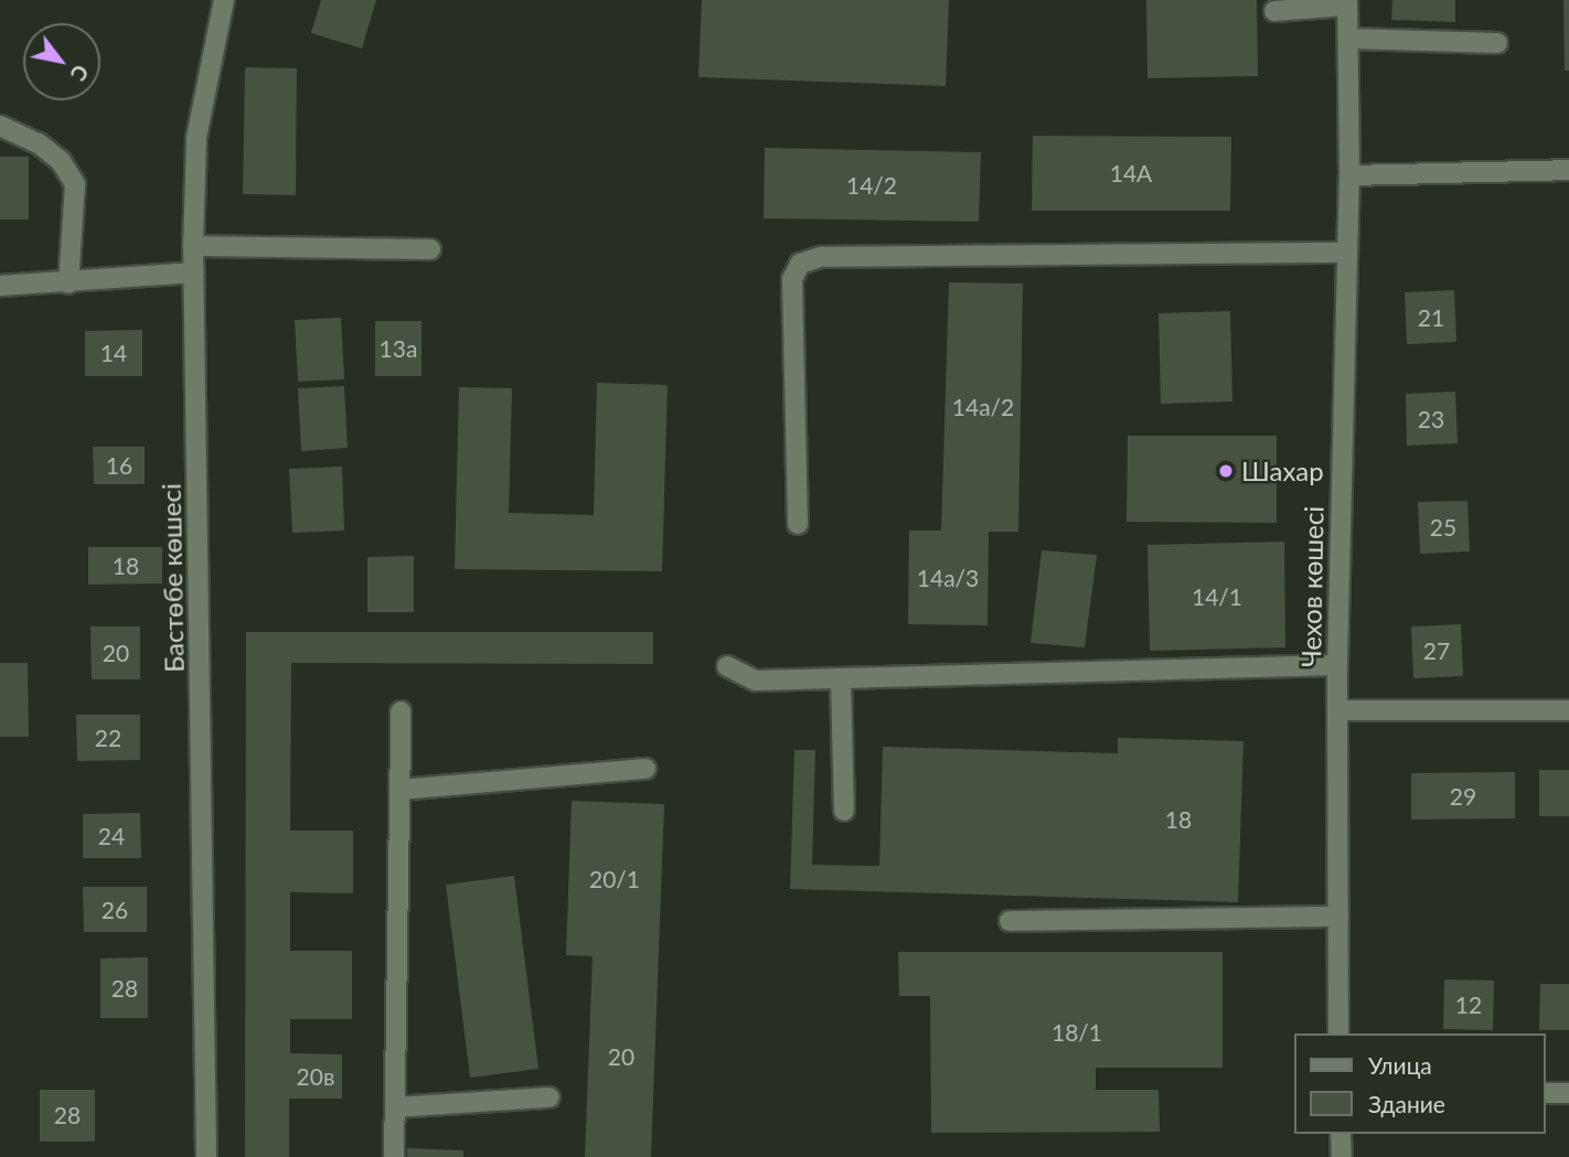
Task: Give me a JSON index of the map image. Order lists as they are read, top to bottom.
{
  "streets": {
    "street": ["Бастөбе көшесі", "Чехов көшесі"]
  },
  "places": ["Шахар"],
  "house_numbers": [
    "14А",
    "14/2",
    "21",
    "13а",
    "14",
    "14а/2",
    "23",
    "16",
    "25",
    "18",
    "14а/3",
    "14/1",
    "27",
    "20",
    "22",
    "29",
    "18",
    "24",
    "20/1",
    "26",
    "28",
    "12",
    "18/1",
    "20",
    "20в",
    "28"
  ],
  "legend": ["Улица", "Здание"],
  "north": "bottom right"
}
